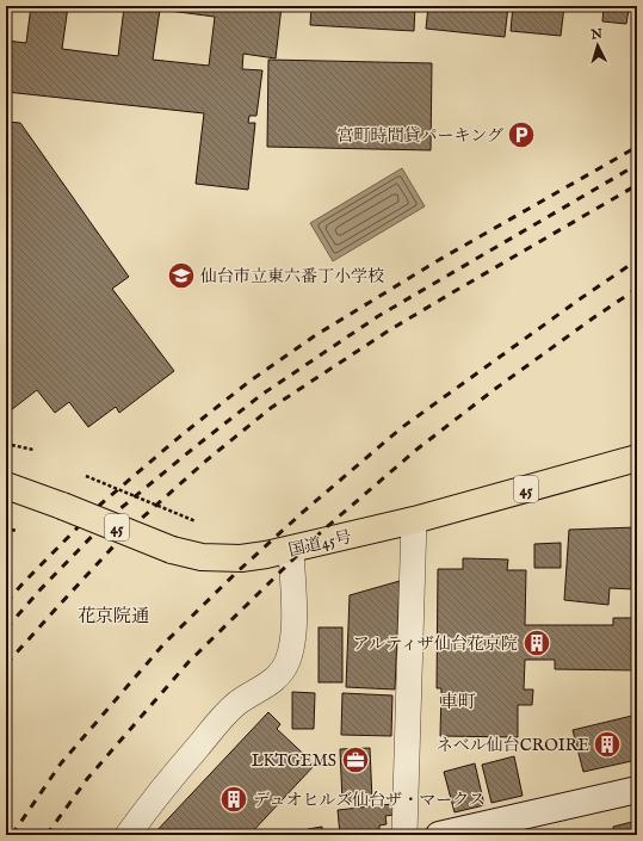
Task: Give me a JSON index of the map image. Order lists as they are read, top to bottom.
{
  "streets": {
    "highway": ["45", "国道45号"]
  },
  "districts": ["花京院通", "車町"],
  "places": {
    "parking": ["宮町時間貸パーキング"],
    "school or university": ["仙台市立東六番丁小学校"],
    "building": ["アルティザ仙台花京院", "ネベル仙台CROIRE", "デュオヒルズ仙台ザ・マークス"],
    "office": ["LKTGEMS"]
  },
  "north": "top"
}
